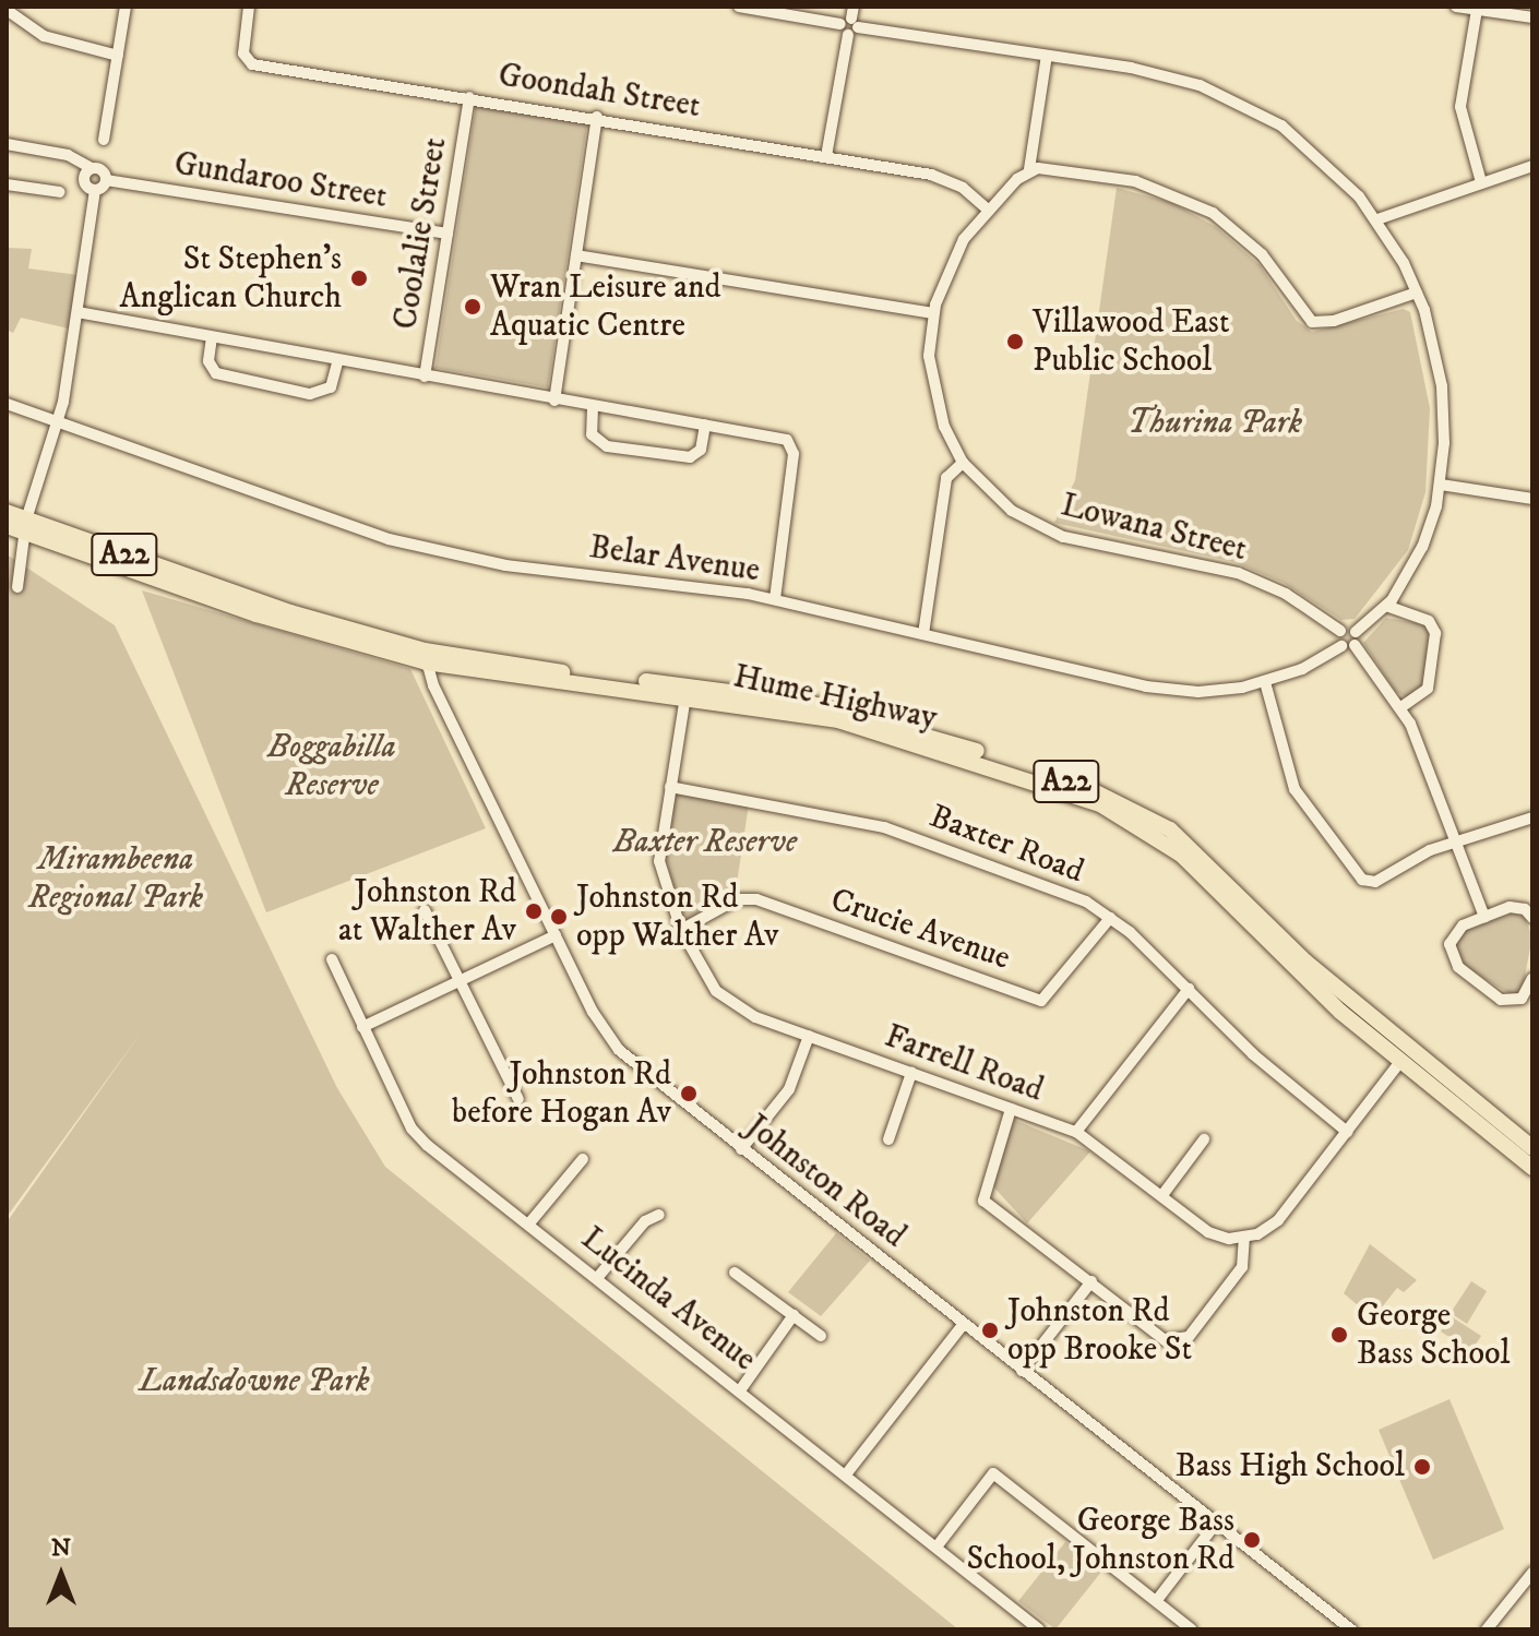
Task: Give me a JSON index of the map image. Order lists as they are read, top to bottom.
{
  "streets": {
    "highway": ["A22", "Hume Highway"],
    "street": [
      "Goondah Street",
      "Gundaroo Street",
      "Coolalie Street",
      "Lowana Street",
      "Belar Avenue",
      "Baxter Road",
      "Crucie Avenue",
      "Farrell Road",
      "Johnston Road",
      "Lucinda Avenue"
    ]
  },
  "crossings": [
    ["Goondah Street", "Coolalie Street"],
    ["Goondah Street", "Lowana Street"],
    ["Gundaroo Street", "Coolalie Street"],
    ["Hume Highway", "Farrell Road"],
    ["Hume Highway", "Johnston Road"],
    ["Baxter Road", "Crucie Avenue"],
    ["Baxter Road", "Farrell Road"],
    ["Crucie Avenue", "Farrell Road"]
  ],
  "parks": [
    "Thurina Park",
    "Boggabilla Reserve",
    "Baxter Reserve",
    "Mirambeena Regional Park",
    "Landsdowne Park"
  ],
  "places": [
    "St Stephen's Anglican Church",
    "Wran Leisure and Aquatic Centre",
    "Villawood East Public School",
    "Johnston Rd at Walther Av",
    "Johnston Rd opp Walther Av",
    "Johnston Rd before Hogan Av",
    "Johnston Rd opp Brooke St",
    "George Bass School",
    "Bass High School",
    "George Bass School, Johnston Rd"
  ],
  "north": "top"
}
